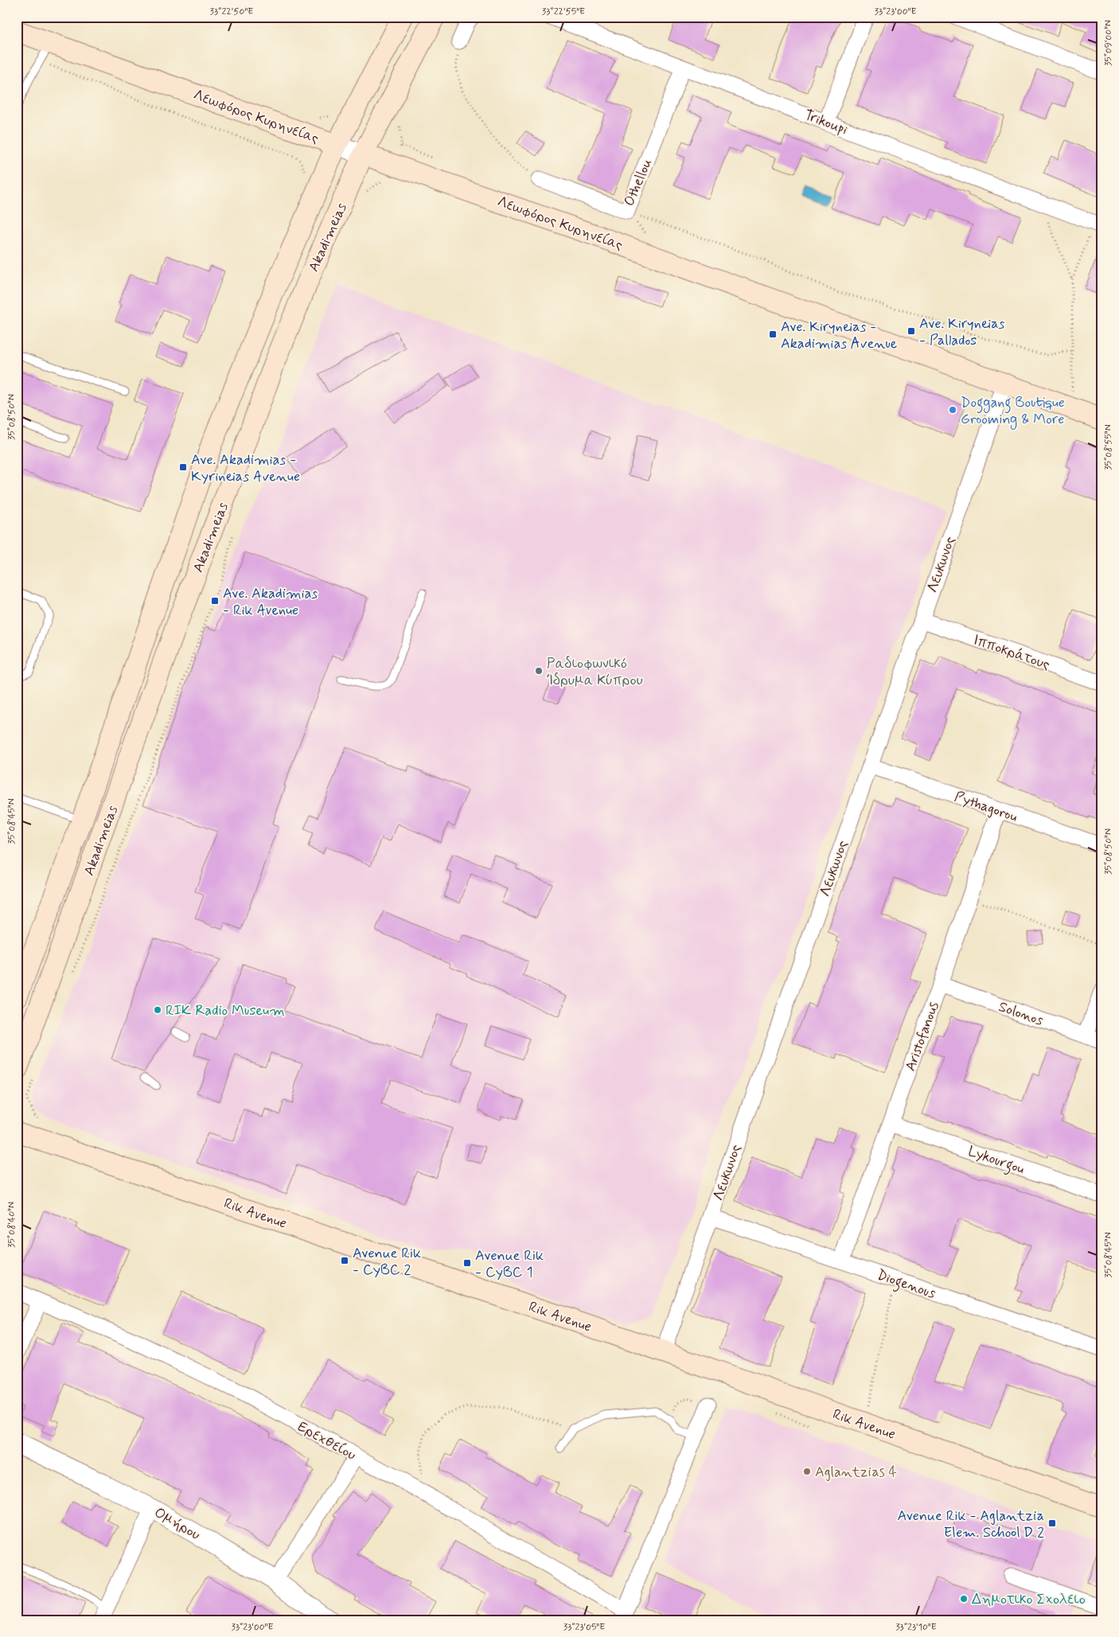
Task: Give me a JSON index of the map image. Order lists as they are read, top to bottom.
{
  "streets": {
    "main road": ["Λεωφόρος Κυρηνείας", "Akadimeias", "Rik Avenue"],
    "street": [
      "Trikoupi",
      "Othellou",
      "Λευκωνος",
      "Ιπποκράτους",
      "Pythagorou",
      "Solonos",
      "Aristofanous",
      "Lykourgou",
      "Diogenous",
      "Ερεχθείου",
      "Ομήρου"
    ]
  },
  "crossings": [
    ["Λεωφόρος Κυρηνείας", "Akadimeias"],
    ["Λεωφόρος Κυρηνείας", "Λευκωνος"],
    ["Trikoupi", "Othellou"],
    ["Λευκωνος", "Ιπποκράτους"],
    ["Λευκωνος", "Pythagorou"],
    ["Λευκωνος", "Rik Avenue"],
    ["Λευκωνος", "Diogenous"],
    ["Pythagorou", "Aristofanous"],
    ["Solonos", "Aristofanous"],
    ["Aristofanous", "Lykourgou"],
    ["Aristofanous", "Diogenous"]
  ],
  "places": {
    "transit": [
      "Ave. Kiryneias - Pallados",
      "Ave. Kiryneias - Akadimias Avenue",
      "Ave. Akadimias - Kyrineias Avenue",
      "Ave. Akadimias - Rik Avenue",
      "Avenue Rik - CyBC 2",
      "Avenue Rik - CyBC 1",
      "Avenue Rik - Aglantzia Elem. School D 2"
    ],
    "other": [
      "Doggang Boutique Grooming & More",
      "Ραδιοφωνικό Ίδρυμα Κύπρου",
      "RIK Radio Museum",
      "Aglantzias 4",
      "Δημοτικο Σχολειο"
    ]
  },
  "coordinates": [
    "33°22'50\"E",
    "33°22'55\"E",
    "33°23'00\"E",
    "35°09'00\"N",
    "35°08'50\"N",
    "35°08'55\"N",
    "35°08'45\"N",
    "35°08'40\"N",
    "33°23'05\"E",
    "33°23'10\"E"
  ]
}
